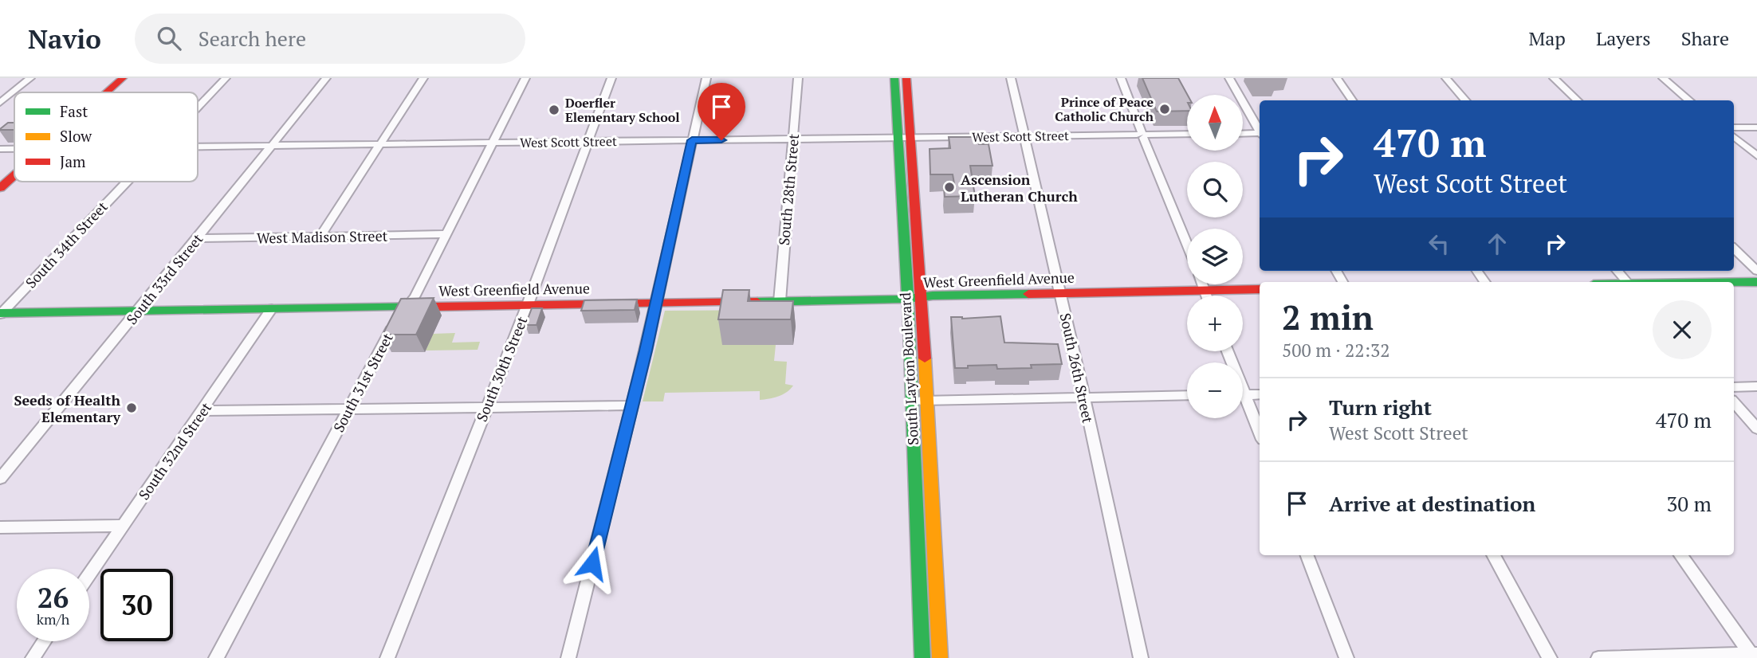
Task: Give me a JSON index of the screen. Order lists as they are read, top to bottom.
{
  "streets": {
    "main road": ["West Greenfield Avenue", "South Layton Boulevard"],
    "street": [
      "West Scott Street",
      "South 28th Street",
      "West Madison Street",
      "South 34th Street",
      "South 33rd Street",
      "South 26th Street",
      "South 30th Street",
      "South 31st Street",
      "South 32nd Street"
    ]
  },
  "crossings": [
    ["West Scott Street", "South 28th Street"],
    ["West Scott Street", "South 33rd Street"],
    ["West Scott Street", "South 26th Street"],
    ["West Scott Street", "South 30th Street"],
    ["West Scott Street", "South Layton Boulevard"],
    ["West Scott Street", "South 31st Street"],
    ["South 28th Street", "West Greenfield Avenue"],
    ["West Madison Street", "South 33rd Street"],
    ["West Madison Street", "South 31st Street"],
    ["South 34th Street", "West Greenfield Avenue"],
    ["South 33rd Street", "West Greenfield Avenue"],
    ["West Greenfield Avenue", "South 26th Street"],
    ["West Greenfield Avenue", "South 30th Street"],
    ["West Greenfield Avenue", "South Layton Boulevard"],
    ["West Greenfield Avenue", "South 31st Street"],
    ["West Greenfield Avenue", "South 32nd Street"]
  ],
  "places": [
    "Prince of Peace Catholic Church",
    "Doerfler Elementary School",
    "Ascension Lutheran Church",
    "Seeds of Health Elementary"
  ],
  "legend": ["Fast", "Slow", "Jam"],
  "north": "top",
  "page": {
    "header": "Navio",
    "search": "Search here",
    "nav": ["Map", "Layers", "Share"],
    "map_buttons": ["+", "−"],
    "turn": ["470 m", "West Scott Street"],
    "heading": ["2 min", "500 m · 22:32"],
    "list": [
      {
        "name": "Turn right",
        "note": "West Scott Street",
        "value": "470 m"
      },
      {
        "name": "Arrive at destination",
        "value": "30 m"
      }
    ],
    "speed": "26 km/h",
    "limit": "30"
  }
}
